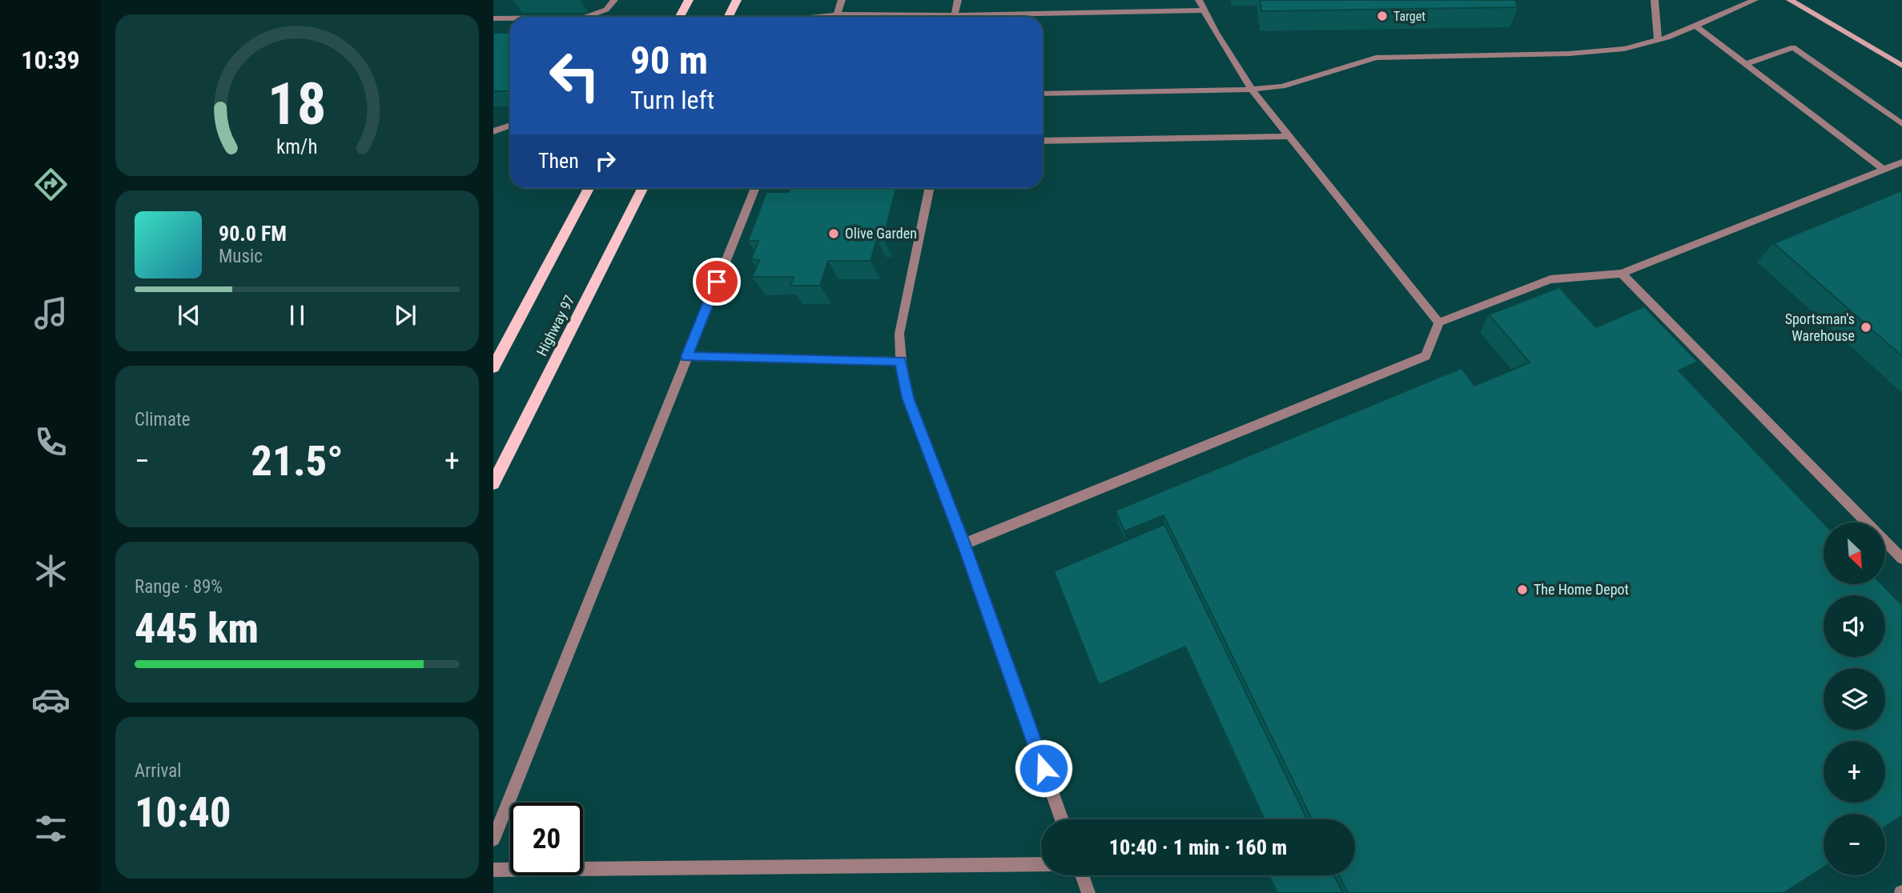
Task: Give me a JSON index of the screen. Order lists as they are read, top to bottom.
{
  "streets": {
    "main road": ["Highway 97"]
  },
  "places": [
    "Target",
    "Olive Garden",
    "Sportsman's Warehouse",
    "The Home Depot"
  ],
  "north": "bottom right",
  "page": {
    "tabs": "10:39",
    "turn": ["90 m", "Turn left"],
    "then": "Then",
    "song": ["90.0 FM", "Music"],
    "tile": [
      "Climate",
      ["Range · 89%", "445 km"],
      ["Arrival", "10:40"]
    ],
    "heat": ["−", "21.5°", "+"],
    "map_buttons": ["+", "−"],
    "limit": "20",
    "trip": "10:40 · 1 min · 160 m",
    "gauge": ["18", "km/h"]
  }
}
